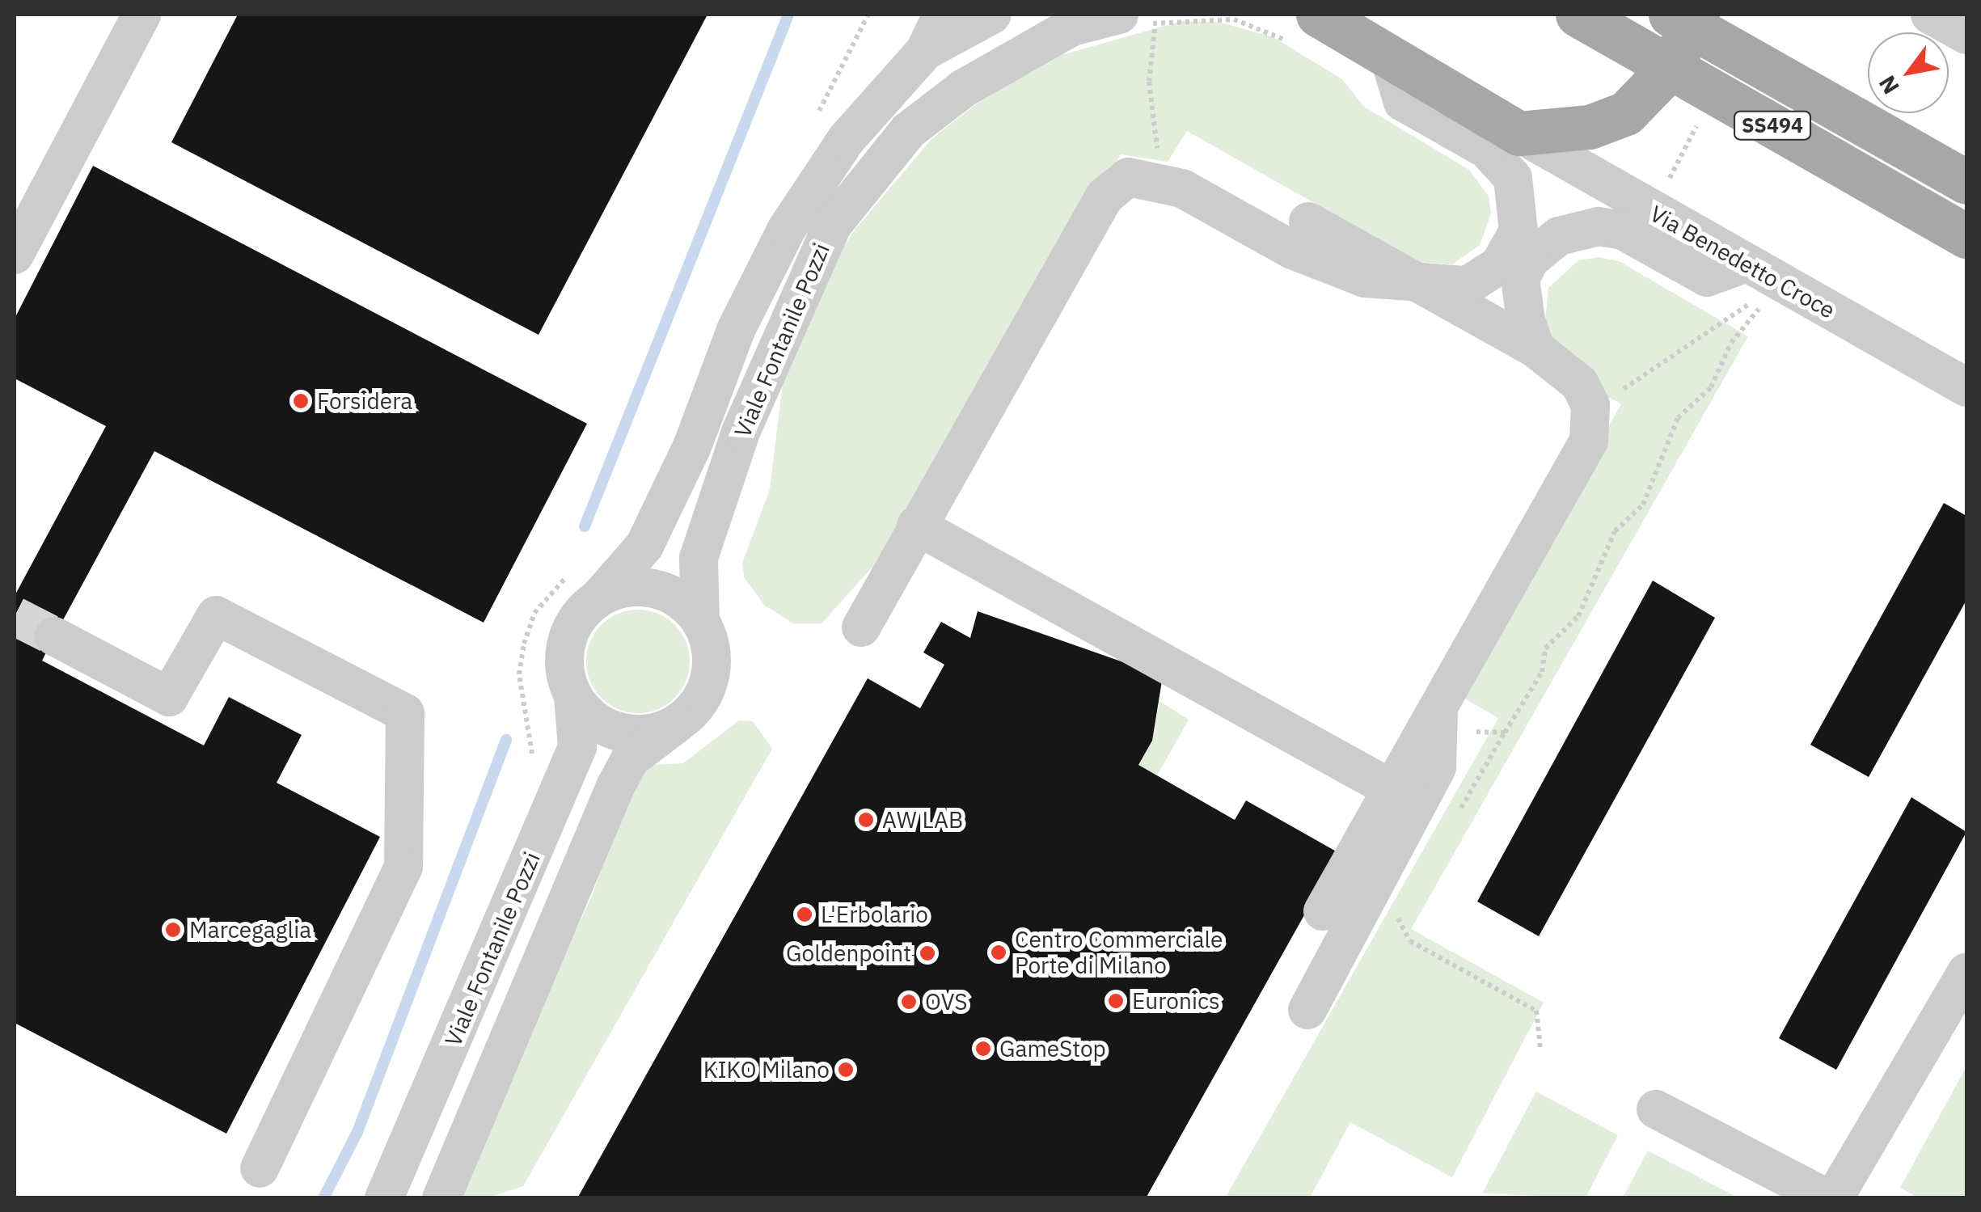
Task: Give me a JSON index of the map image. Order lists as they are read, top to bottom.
{
  "streets": {
    "main road": ["SS494", "Via Benedetto Croce"],
    "street": ["Viale Fontanile Pozzi"]
  },
  "crossings": [
    ["SS494", "Via Benedetto Croce"]
  ],
  "places": [
    "Forsidera",
    "AW LAB",
    "L'Erbolario",
    "Marcegaglia",
    "Centro Commerciale Porte di Milano",
    "Goldenpoint",
    "Euronics",
    "OVS",
    "GameStop",
    "KIKO Milano"
  ],
  "north": "bottom left"
}
